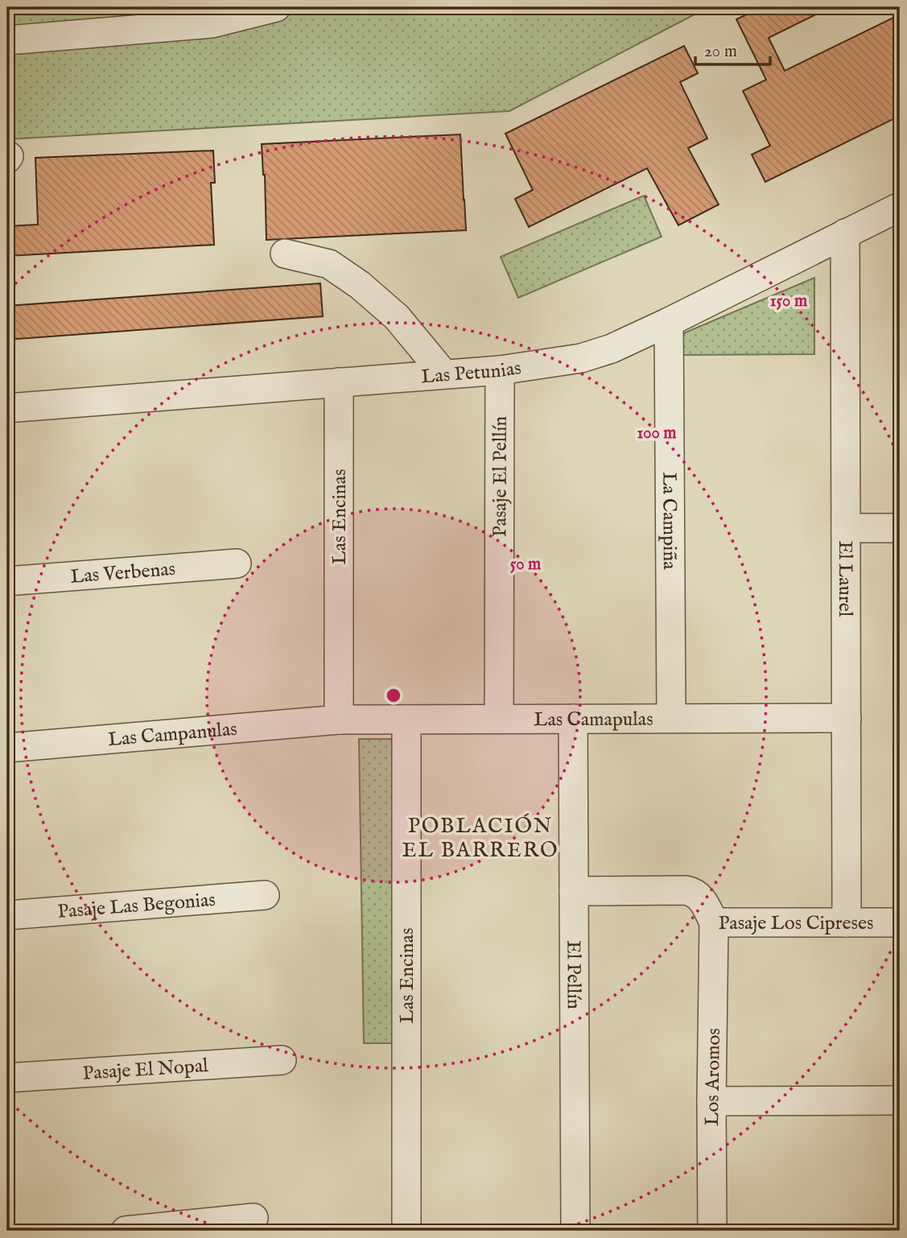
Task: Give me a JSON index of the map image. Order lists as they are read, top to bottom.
{
  "streets": {
    "street": [
      "Las Petunias",
      "Pasaje El Pellín",
      "Las Encinas",
      "La Campiña",
      "Las Verbenas",
      "El Laurel",
      "Las Camapulas",
      "Las Campanulas",
      "Pasaje Las Begonias",
      "Pasaje Los Cipreses",
      "El Pellín",
      "Pasaje El Nopal",
      "Los Aromos"
    ]
  },
  "crossings": [
    ["Las Petunias", "Pasaje El Pellín"],
    ["Las Petunias", "Las Encinas"],
    ["Las Petunias", "La Campiña"],
    ["Las Petunias", "El Laurel"],
    ["Pasaje El Pellín", "Las Camapulas"],
    ["Las Encinas", "Las Camapulas"],
    ["Las Encinas", "Las Campanulas"],
    ["La Campiña", "Las Camapulas"],
    ["El Laurel", "Las Camapulas"],
    ["El Laurel", "Pasaje Los Cipreses"],
    ["Las Camapulas", "Las Campanulas"],
    ["Las Camapulas", "El Pellín"],
    ["Pasaje Los Cipreses", "El Pellín"],
    ["Pasaje Los Cipreses", "Los Aromos"]
  ],
  "districts": ["POBLACIÓN EL BARRERO"],
  "scale_bar": "20 m",
  "rings": ["150 m", "100 m", "50 m"]
}
